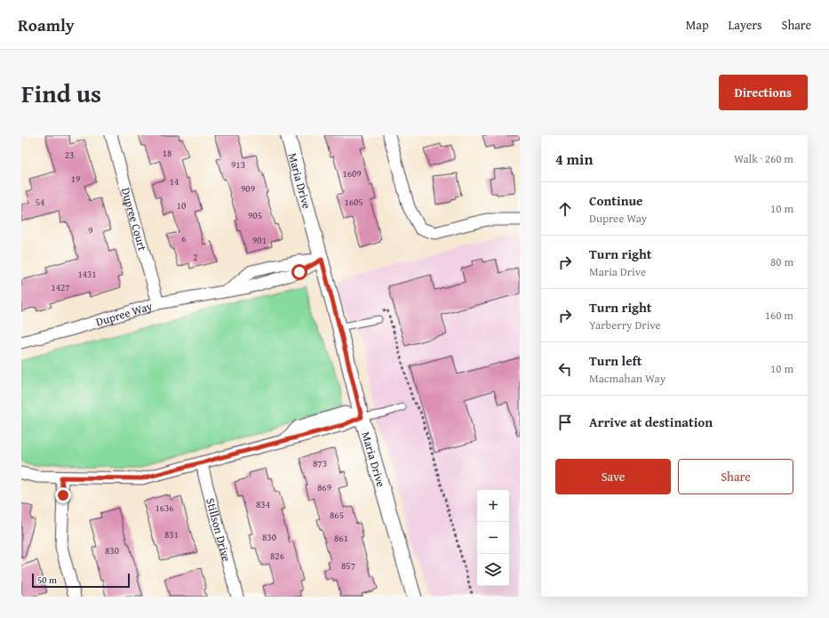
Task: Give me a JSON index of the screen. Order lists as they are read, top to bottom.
{
  "streets": {
    "street": [
      "Maria Drive",
      "Dupree Court",
      "Dupree Way",
      "Stillson Drive"
    ]
  },
  "crossings": [
    ["Maria Drive", "Dupree Way"],
    ["Dupree Court", "Dupree Way"]
  ],
  "house_numbers": [
    "18",
    "23",
    "913",
    "1609",
    "19",
    "14",
    "909",
    "54",
    "1605",
    "10",
    "905",
    "9",
    "6",
    "901",
    "2",
    "1431",
    "1427",
    "873",
    "869",
    "834",
    "1636",
    "865",
    "831",
    "830",
    "861",
    "830",
    "826",
    "857"
  ],
  "scale_bar": "50 m",
  "page": {
    "header": "Roamly",
    "nav": ["Map", "Layers", "Share"],
    "title": "Find us",
    "buttons": [
      "Directions",
      ["Save", "Share"]
    ],
    "heading": ["4 min", "Walk · 260 m"],
    "list": [
      ["Continue", "Dupree Way", "10 m"],
      ["Turn right", "Maria Drive", "80 m"],
      ["Turn right", "Yarberry Drive", "160 m"],
      ["Turn left", "Macmahan Way", "10 m"],
      "Arrive at destination"
    ],
    "map_buttons": ["+", "−"],
    "scale": "50 m"
  }
}
